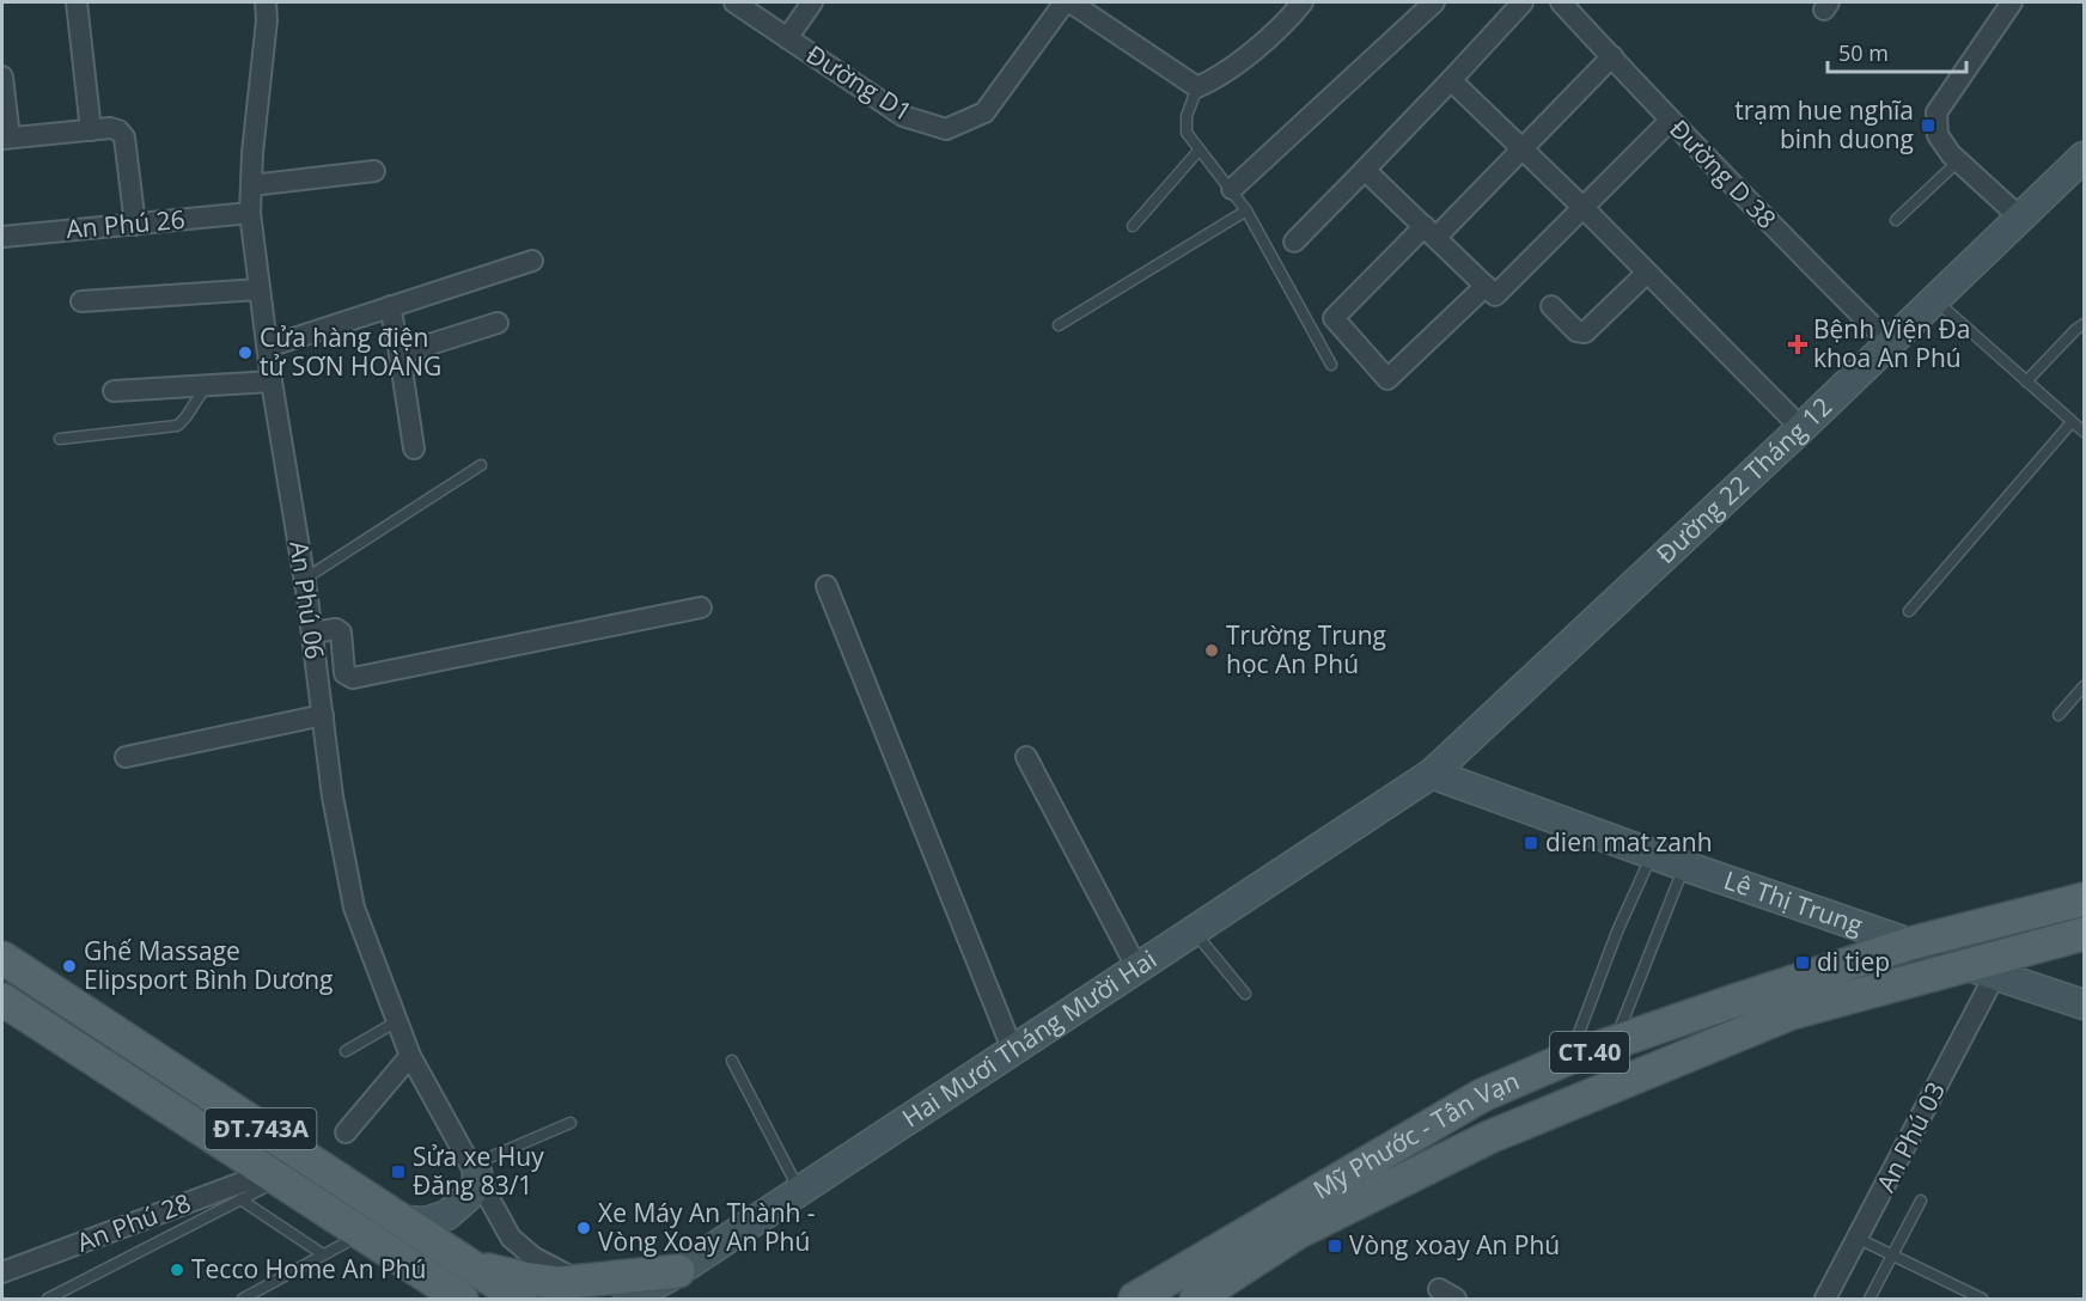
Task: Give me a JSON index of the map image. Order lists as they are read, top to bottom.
{
  "streets": {
    "main road": [
      "Đường 22 Tháng 12",
      "Lê Thị Trung",
      "Hai Mươi Tháng Mười Hai",
      "CT.40",
      "ĐT.743A",
      "Mỹ Phước - Tân Vạn"
    ],
    "street": [
      "Đường D1",
      "Đường D 38",
      "An Phú 26",
      "An Phú 06",
      "An Phú 03",
      "An Phú 28"
    ]
  },
  "crossings": [
    ["Đường D 38", "Đường 22 Tháng 12"],
    ["An Phú 26", "An Phú 06"],
    ["Đường 22 Tháng 12", "Lê Thị Trung"],
    ["Đường 22 Tháng 12", "Hai Mươi Tháng Mười Hai"],
    ["Lê Thị Trung", "Hai Mươi Tháng Mười Hai"],
    ["Lê Thị Trung", "Mỹ Phước - Tân Vạn"],
    ["ĐT.743A", "An Phú 28"],
    ["Mỹ Phước - Tân Vạn", "An Phú 03"]
  ],
  "places": {
    "transit": [
      "trạm hue nghĩa binh duong",
      "dien mat zanh",
      "di tiep",
      "Sửa xe Huy Đăng 83/1",
      "Vòng xoay An Phú"
    ],
    "health": ["Bệnh Viện Đa khoa An Phú"],
    "other": [
      "Cửa hàng điện tử SƠN HOÀNG",
      "Trường Trung học An Phú",
      "Ghế Massage Elipsport Bình Dương",
      "Xe Máy An Thành - Vòng Xoay An Phú",
      "Tecco Home An Phú"
    ]
  },
  "scale_bar": "50 m"
}
